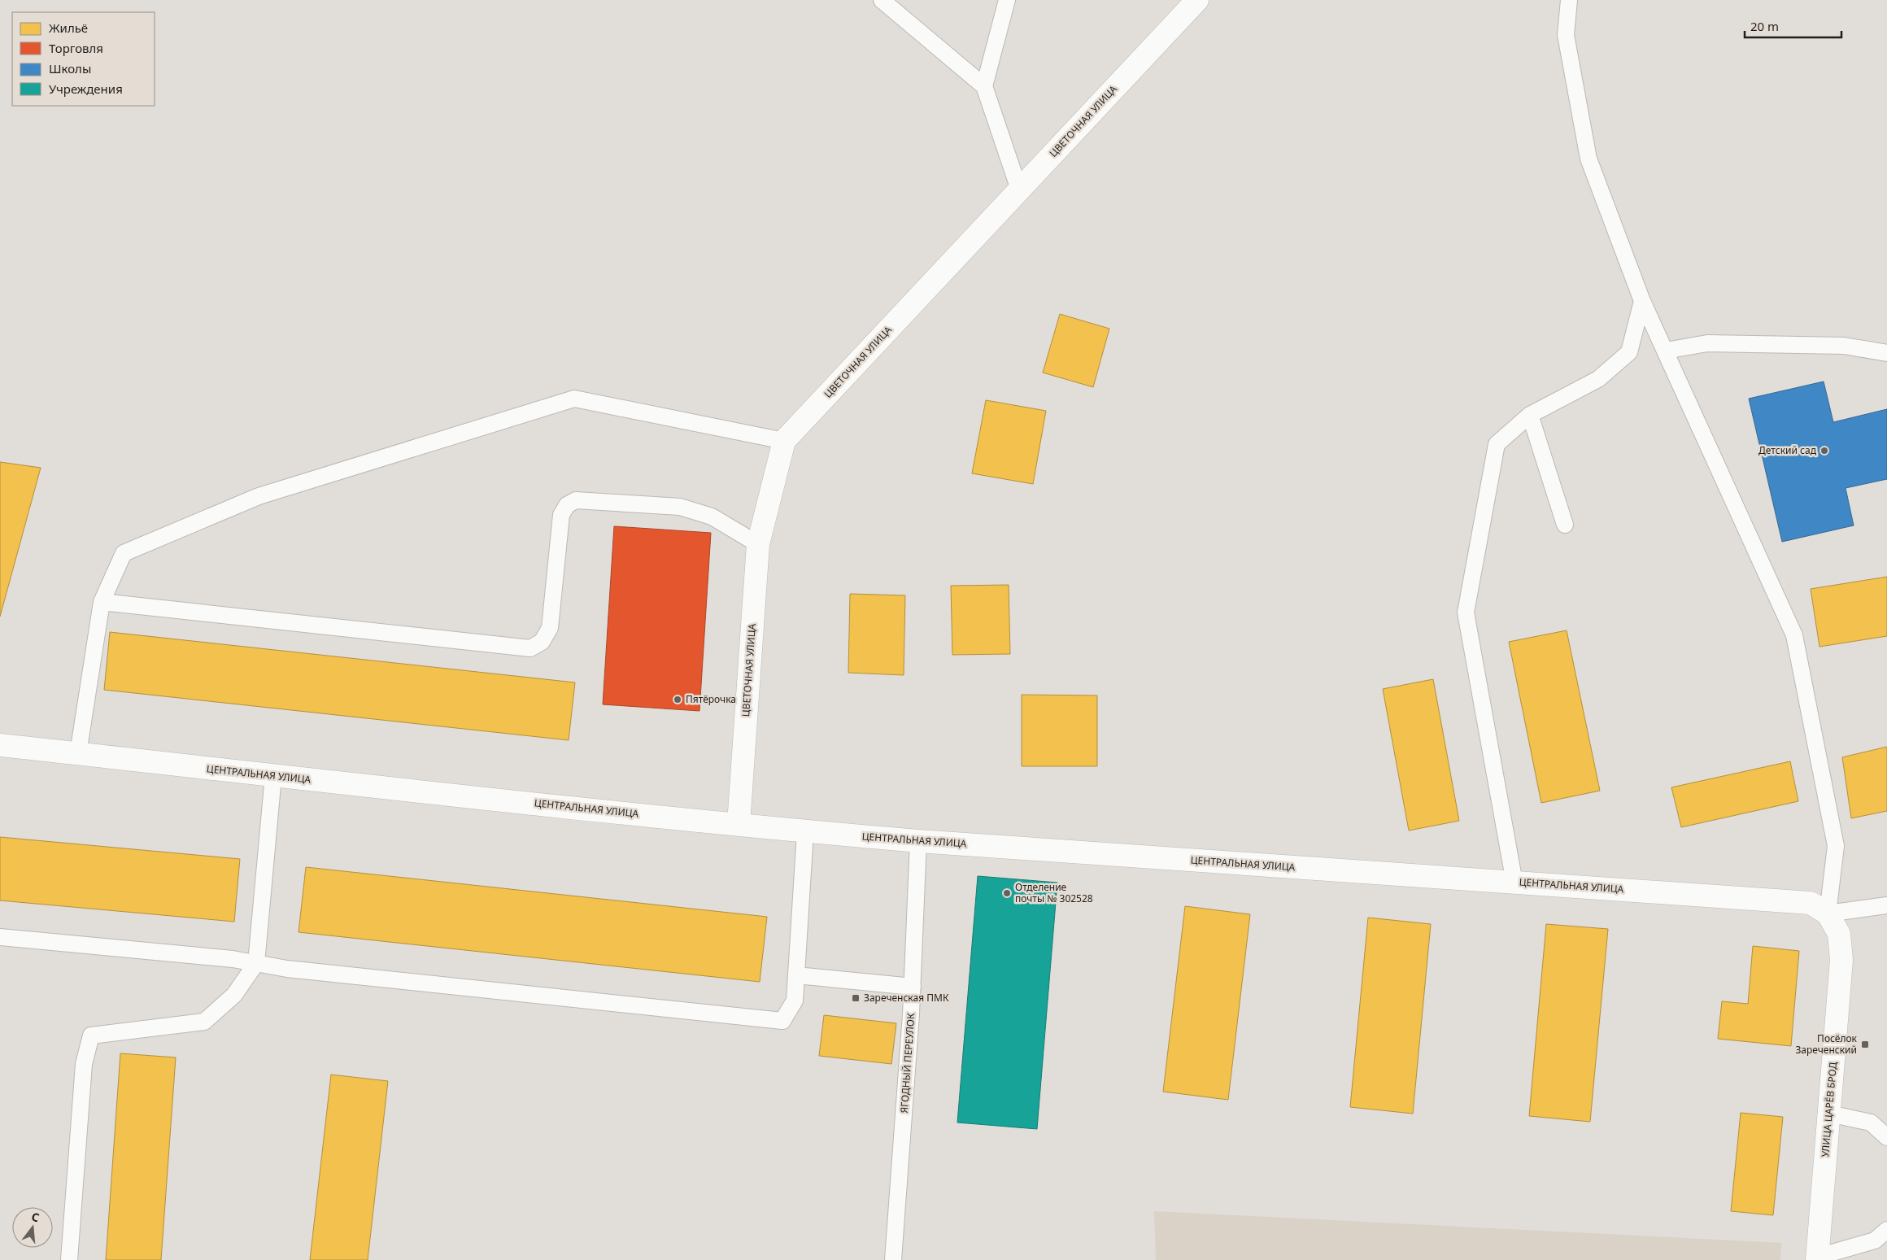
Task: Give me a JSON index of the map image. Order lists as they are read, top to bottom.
{
  "streets": {
    "street": ["ЦВЕТОЧНАЯ УЛИЦА", "ЦЕНТРАЛЬНАЯ УЛИЦА", "УЛИЦА ЦАРЁВ БРОД"],
    "lane": ["ЯГОДНЫЙ ПЕРЕУЛОК"]
  },
  "crossings": [
    ["ЦВЕТОЧНАЯ УЛИЦА", "ЦЕНТРАЛЬНАЯ УЛИЦА"],
    ["ЦЕНТРАЛЬНАЯ УЛИЦА", "ЯГОДНЫЙ ПЕРЕУЛОК"],
    ["ЦЕНТРАЛЬНАЯ УЛИЦА", "УЛИЦА ЦАРЁВ БРОД"]
  ],
  "places": {
    "other": ["Детский сад", "Пятёрочка", "Отделение почты № 302528"],
    "transit": ["Зареченская ПМК", "Посёлок Зареченский"]
  },
  "legend": [
    "Жильё",
    "Торговля",
    "Школы",
    "Учреждения"
  ],
  "scale_bar": "20 m",
  "north": "top"
}
